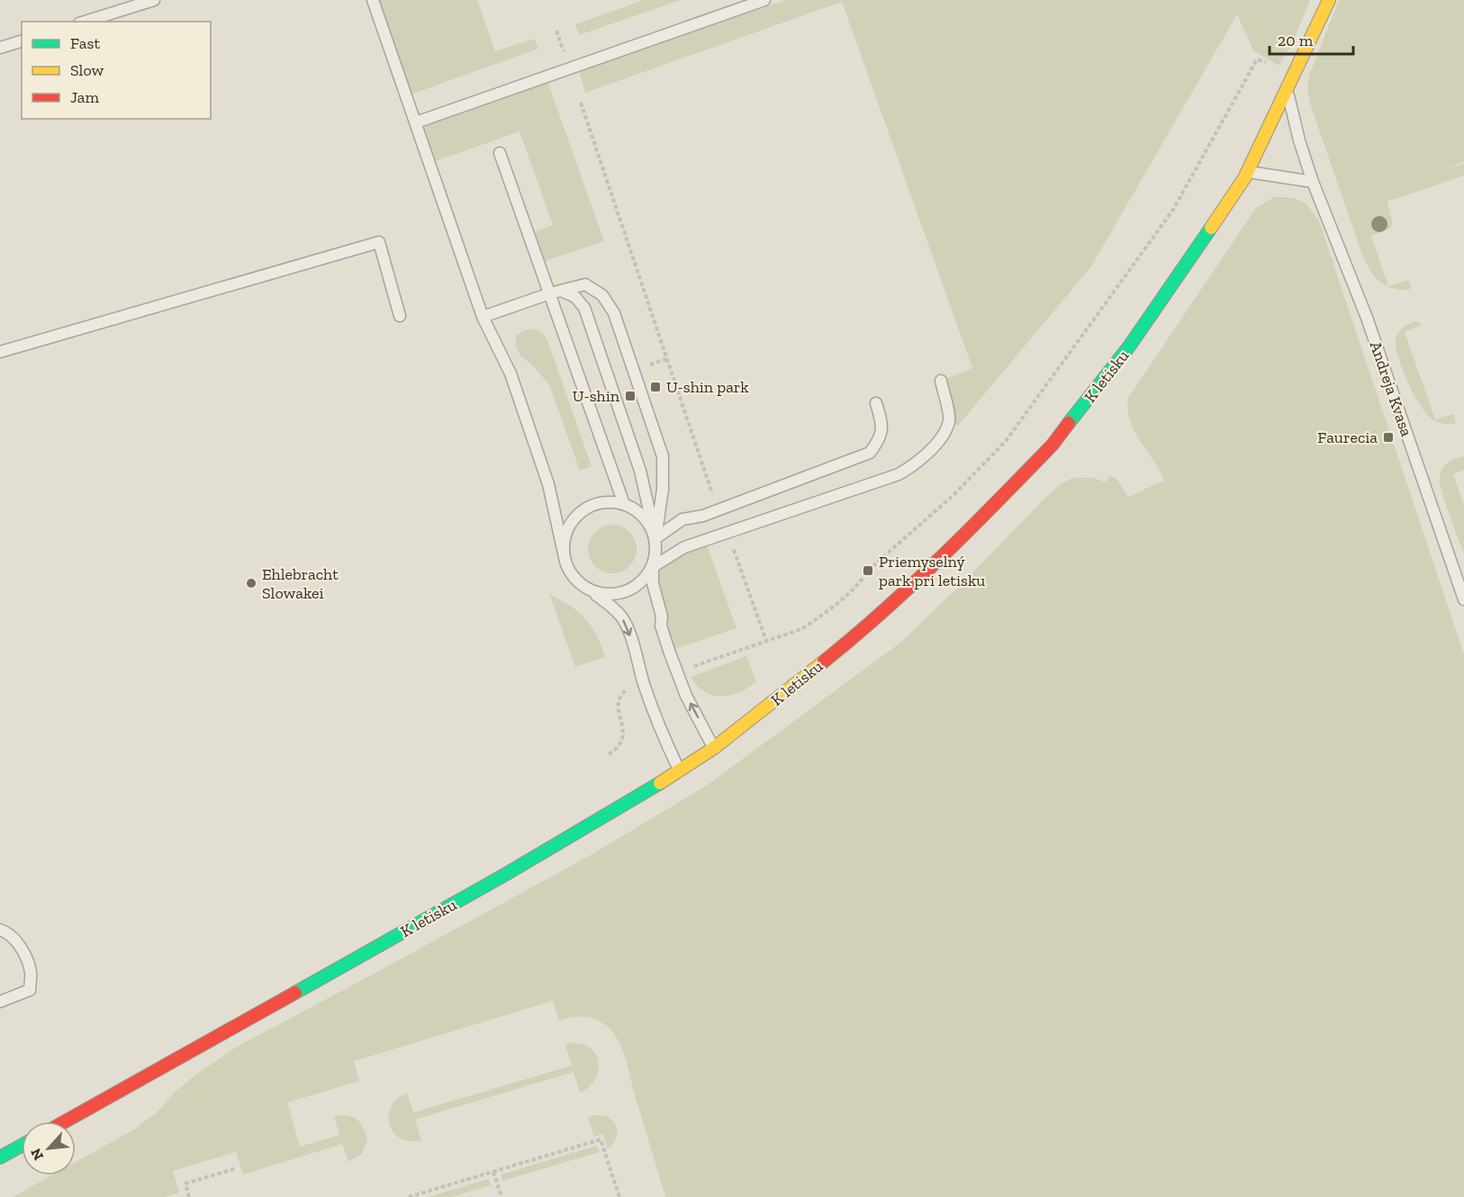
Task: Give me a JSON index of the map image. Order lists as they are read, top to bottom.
{
  "streets": {
    "street": ["K letisku"],
    "lane": ["Andreja Kvasa"]
  },
  "crossings": [
    ["K letisku", "Andreja Kvasa"]
  ],
  "places": {
    "transit": [
      "U-shin park",
      "U-shin",
      "Faurecia",
      "Priemyselný park pri letisku"
    ],
    "other": ["Ehlebracht Slowakei"]
  },
  "legend": ["Fast", "Slow", "Jam"],
  "scale_bar": "20 m",
  "north": "bottom left"
}
